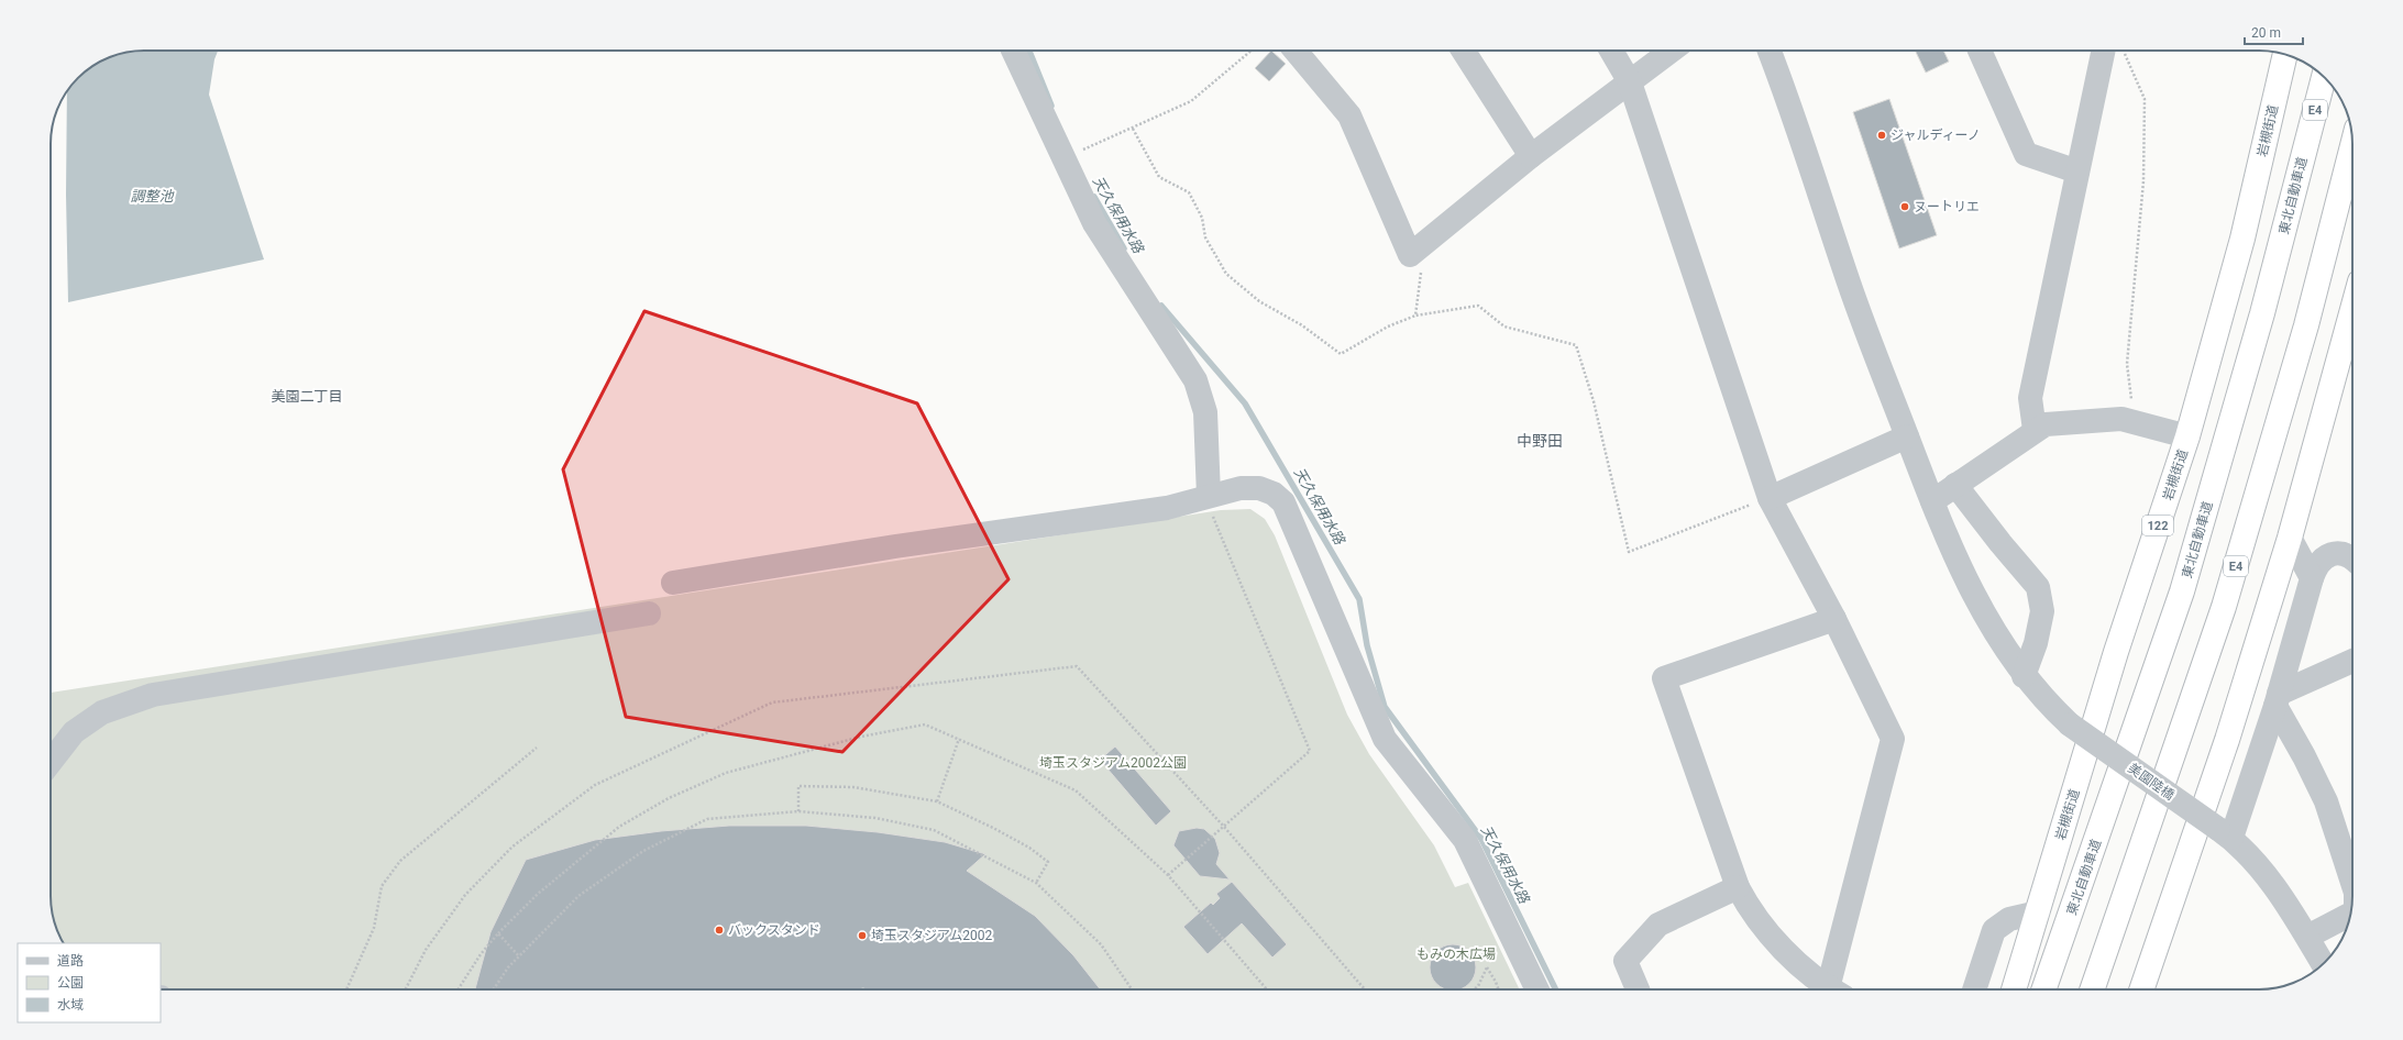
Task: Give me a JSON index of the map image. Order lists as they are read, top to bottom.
{
  "streets": {
    "highway": [
      "E4",
      "岩槻街道",
      "東北自動車道",
      "122"
    ],
    "street": ["美園陸橋"]
  },
  "districts": ["美園二丁目", "中野田"],
  "water": ["調整池", "天久保用水路"],
  "parks": ["埼玉スタジアム2002公園", "もみの木広場"],
  "places": [
    "ジャルディーノ",
    "ヌートリエ",
    "バックスタンド",
    "埼玉スタジアム2002"
  ],
  "legend": ["道路", "公園", "水域"],
  "scale_bar": "20 m"
}
